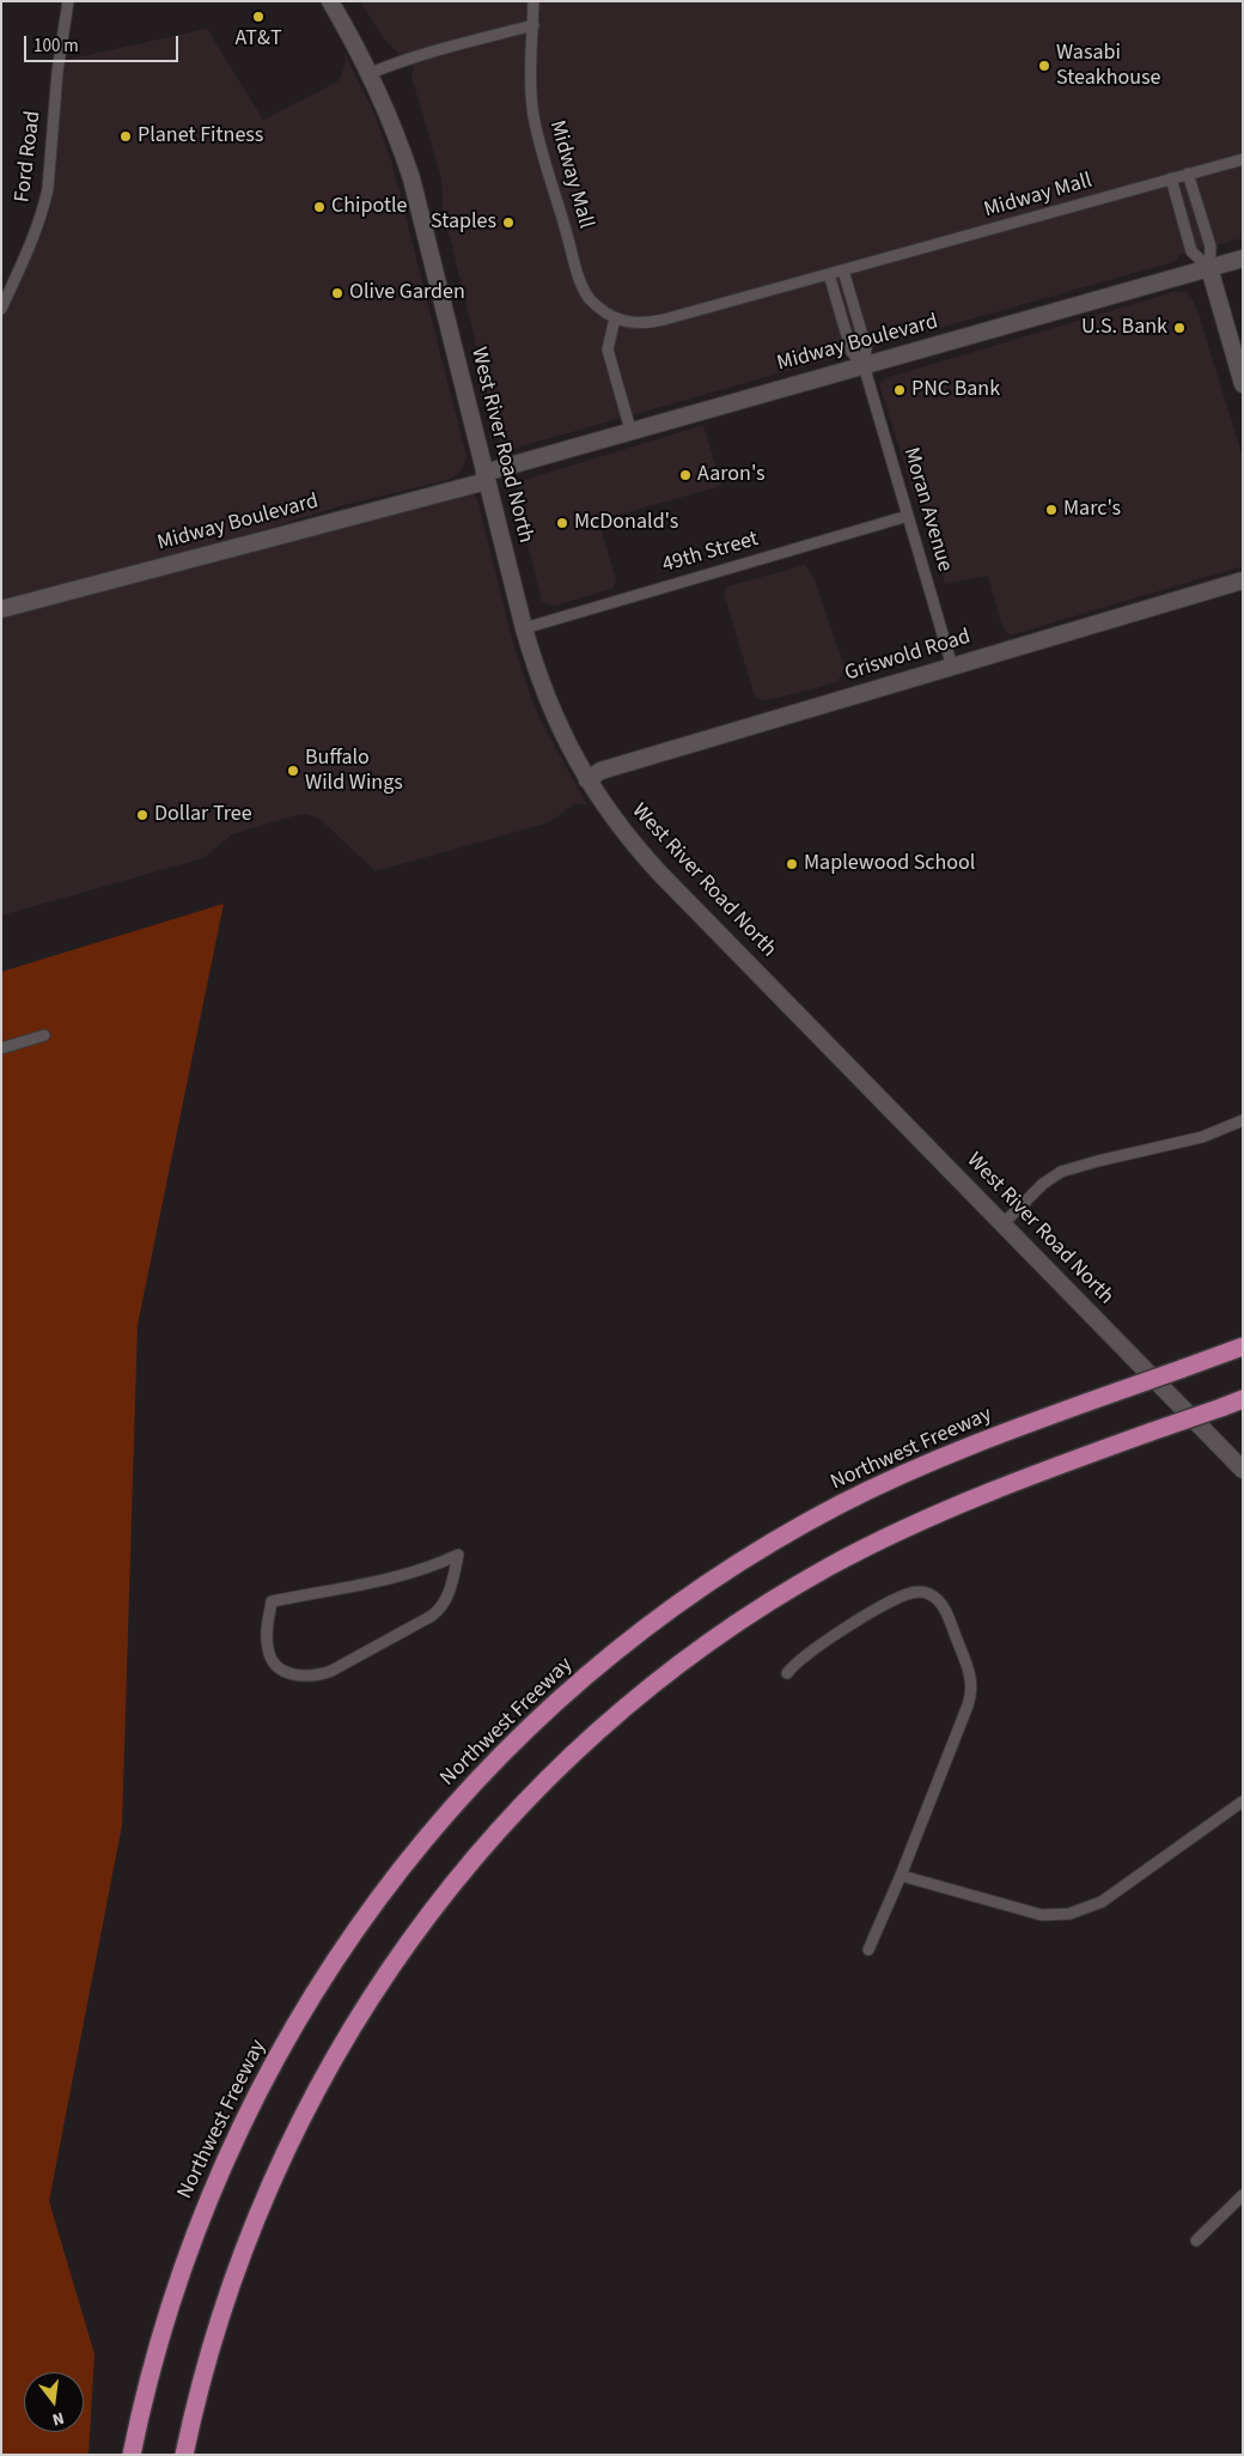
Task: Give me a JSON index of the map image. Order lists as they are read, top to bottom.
{
  "streets": {
    "highway": ["Northwest Freeway"],
    "street": [
      "Ford Road",
      "Midway Mall",
      "Midway Boulevard",
      "West River Road North",
      "Moran Avenue",
      "49th Street",
      "Griswold Road"
    ]
  },
  "crossings": [
    ["Midway Mall", "Moran Avenue"],
    ["Midway Boulevard", "West River Road North"],
    ["Midway Boulevard", "Moran Avenue"],
    ["West River Road North", "49th Street"],
    ["West River Road North", "Griswold Road"],
    ["Moran Avenue", "49th Street"],
    ["Moran Avenue", "Griswold Road"]
  ],
  "places": [
    "AT&T",
    "Wasabi Steakhouse",
    "Planet Fitness",
    "Chipotle",
    "Staples",
    "Olive Garden",
    "U.S. Bank",
    "PNC Bank",
    "Aaron's",
    "Marc's",
    "McDonald's",
    "Buffalo Wild Wings",
    "Dollar Tree",
    "Maplewood School"
  ],
  "scale_bar": "100 m",
  "north": "bottom"
}
